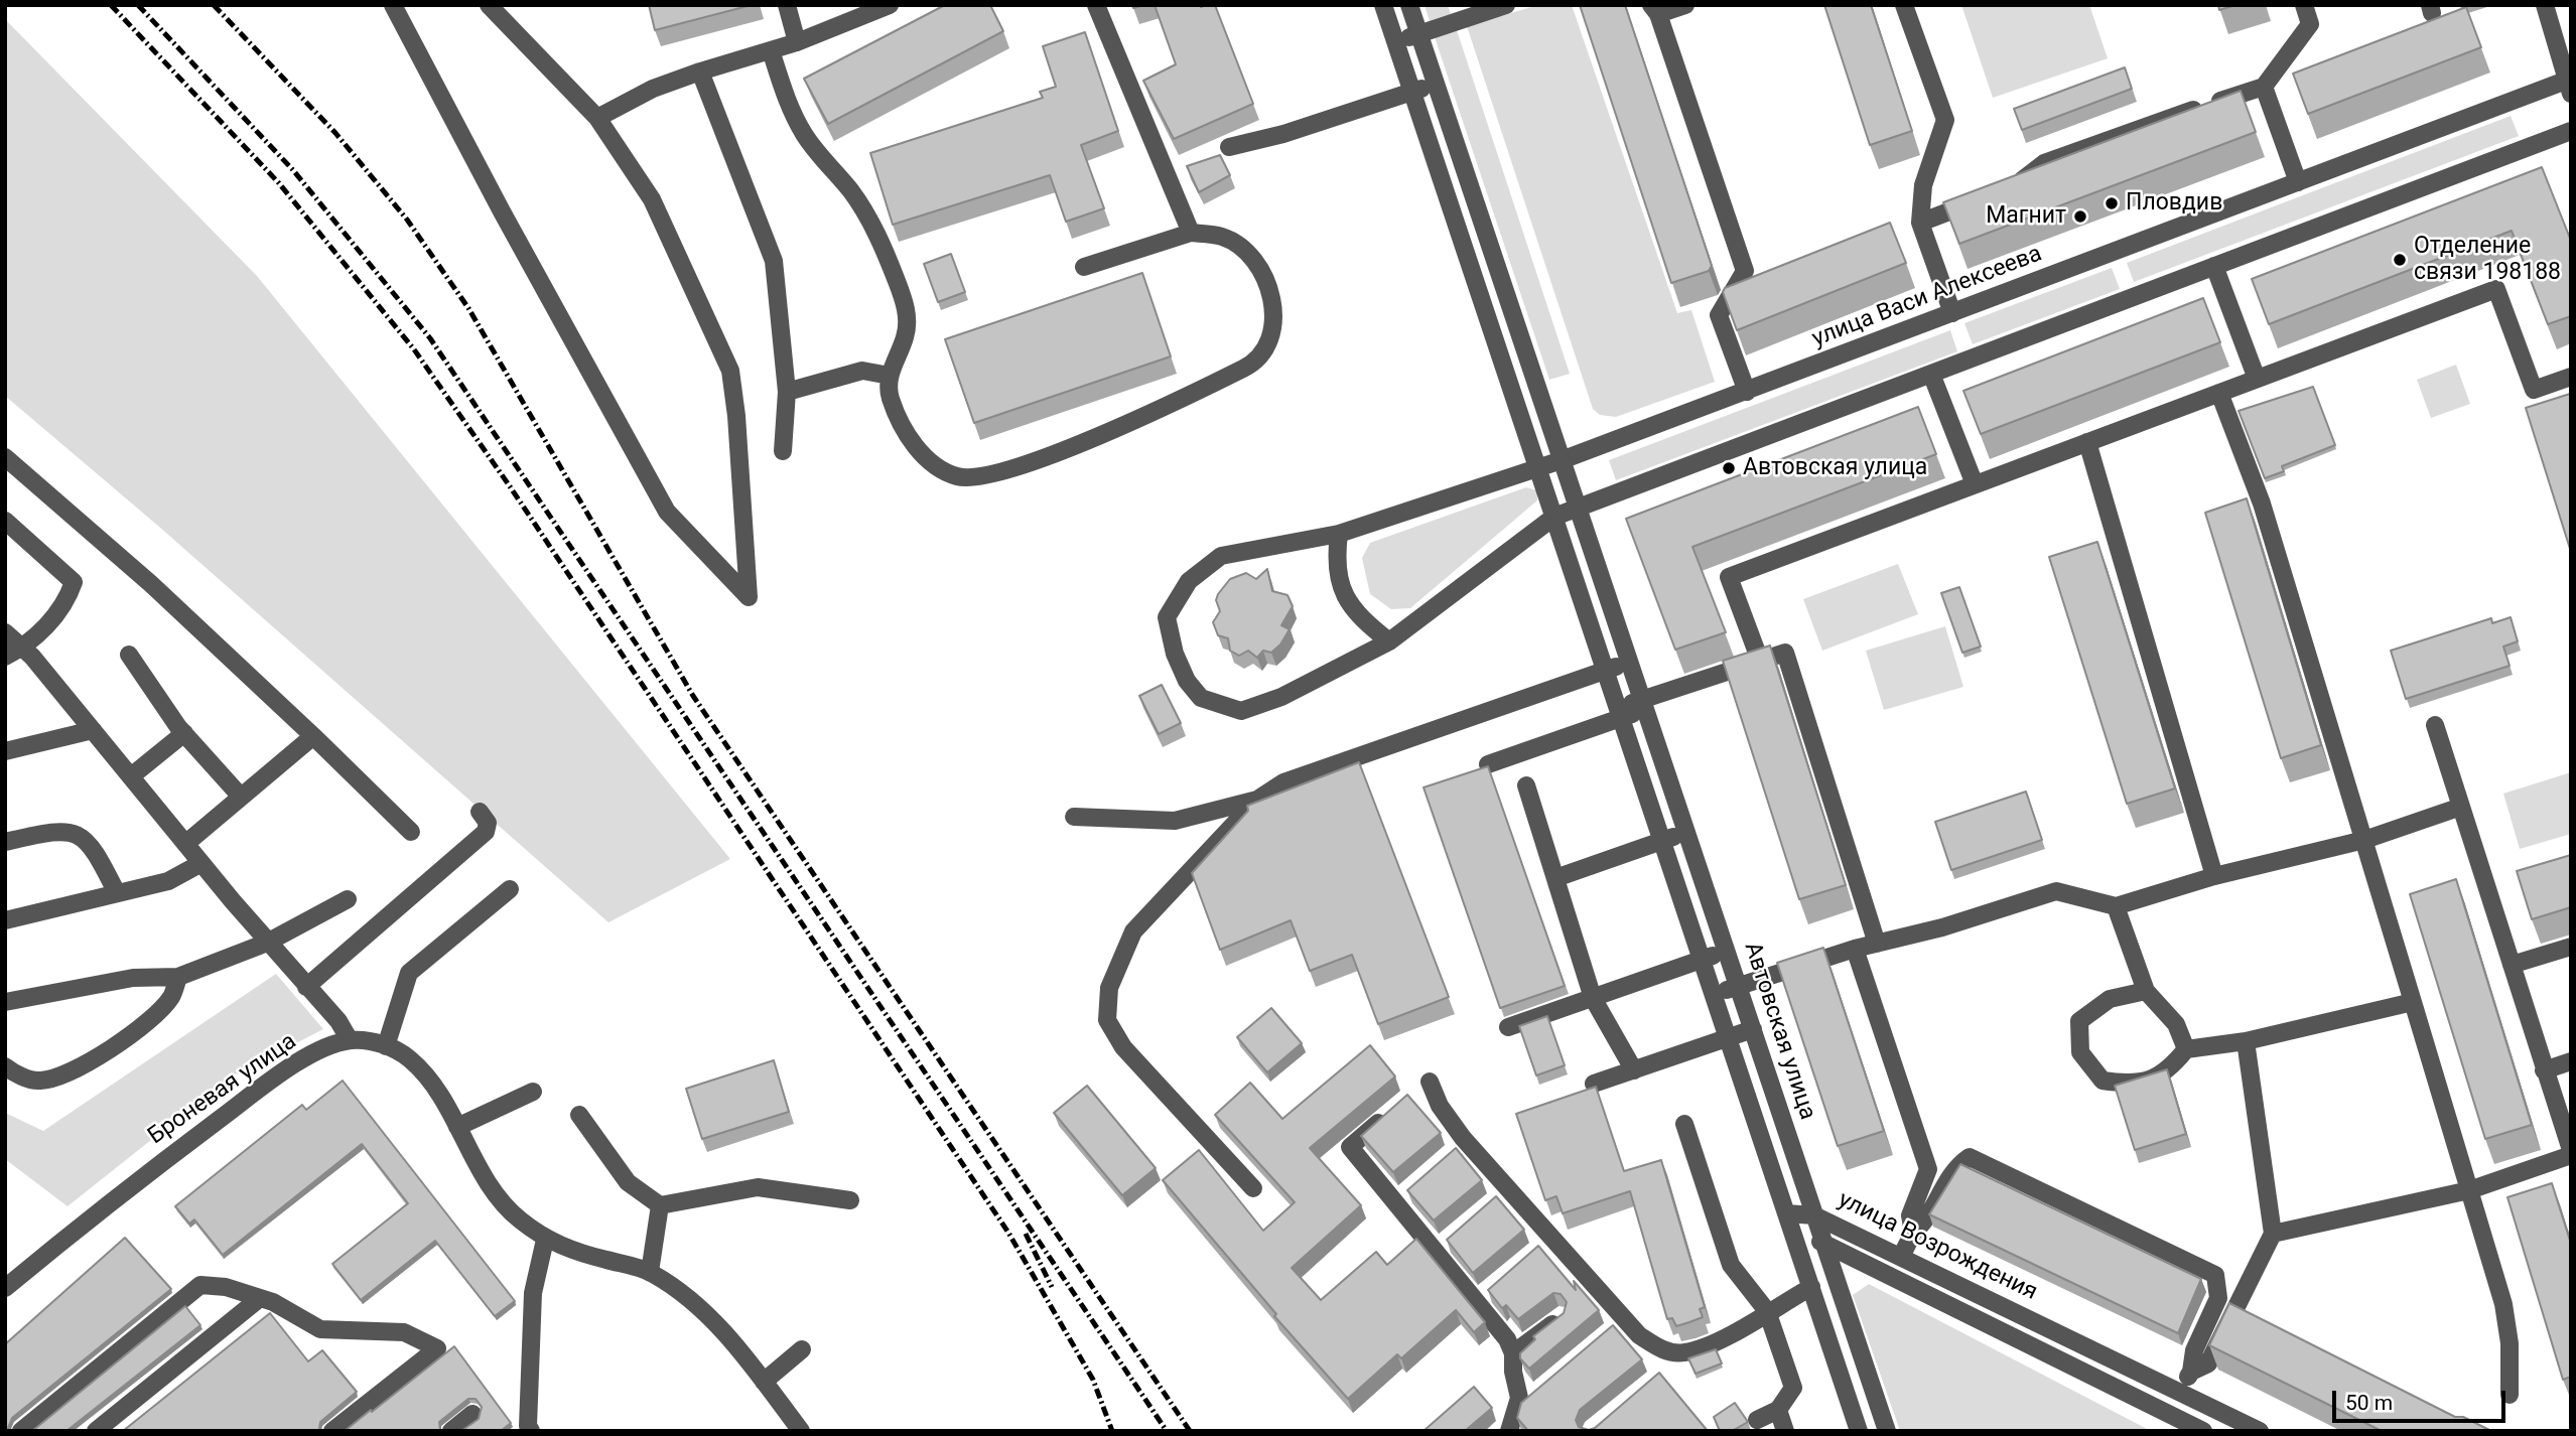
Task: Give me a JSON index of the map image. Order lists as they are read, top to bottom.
{
  "streets": {
    "street": [
      "улица Васи Алексеева",
      "Автовская улица",
      "Броневая улица",
      "улица Возрождения"
    ]
  },
  "crossings": [
    ["улица Васи Алексеева", "Автовская улица"],
    ["Автовская улица", "улица Возрождения"]
  ],
  "places": [
    "Пловдив",
    "Магнит",
    "Отделение связи 198188",
    "Автовская улица"
  ],
  "scale_bar": "50 m"
}
